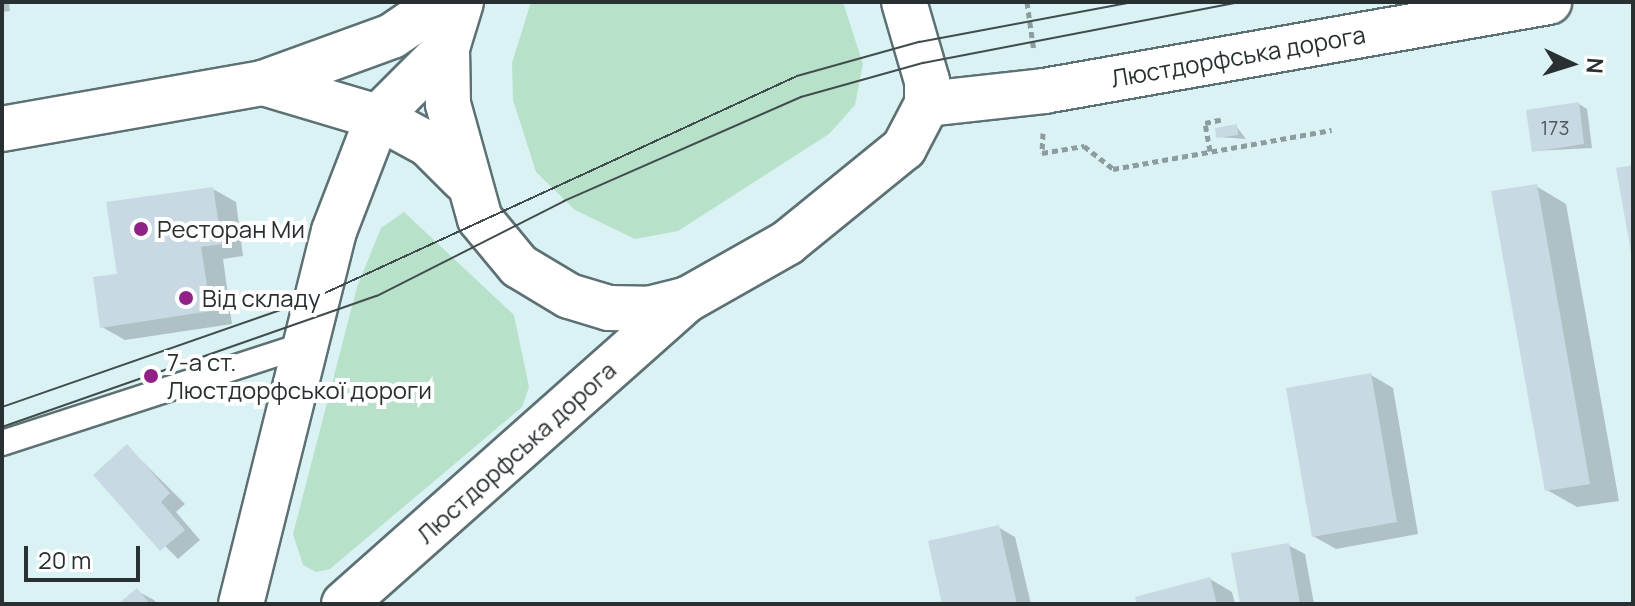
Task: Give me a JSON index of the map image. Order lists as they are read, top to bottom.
{
  "streets": {
    "main road": ["Люстдорфська дорога"]
  },
  "places": ["Ресторан Ми", "Від складу", "7-а ст. Люстдорфської дороги"],
  "house_numbers": ["173"],
  "scale_bar": "20 m",
  "north": "right"
}
